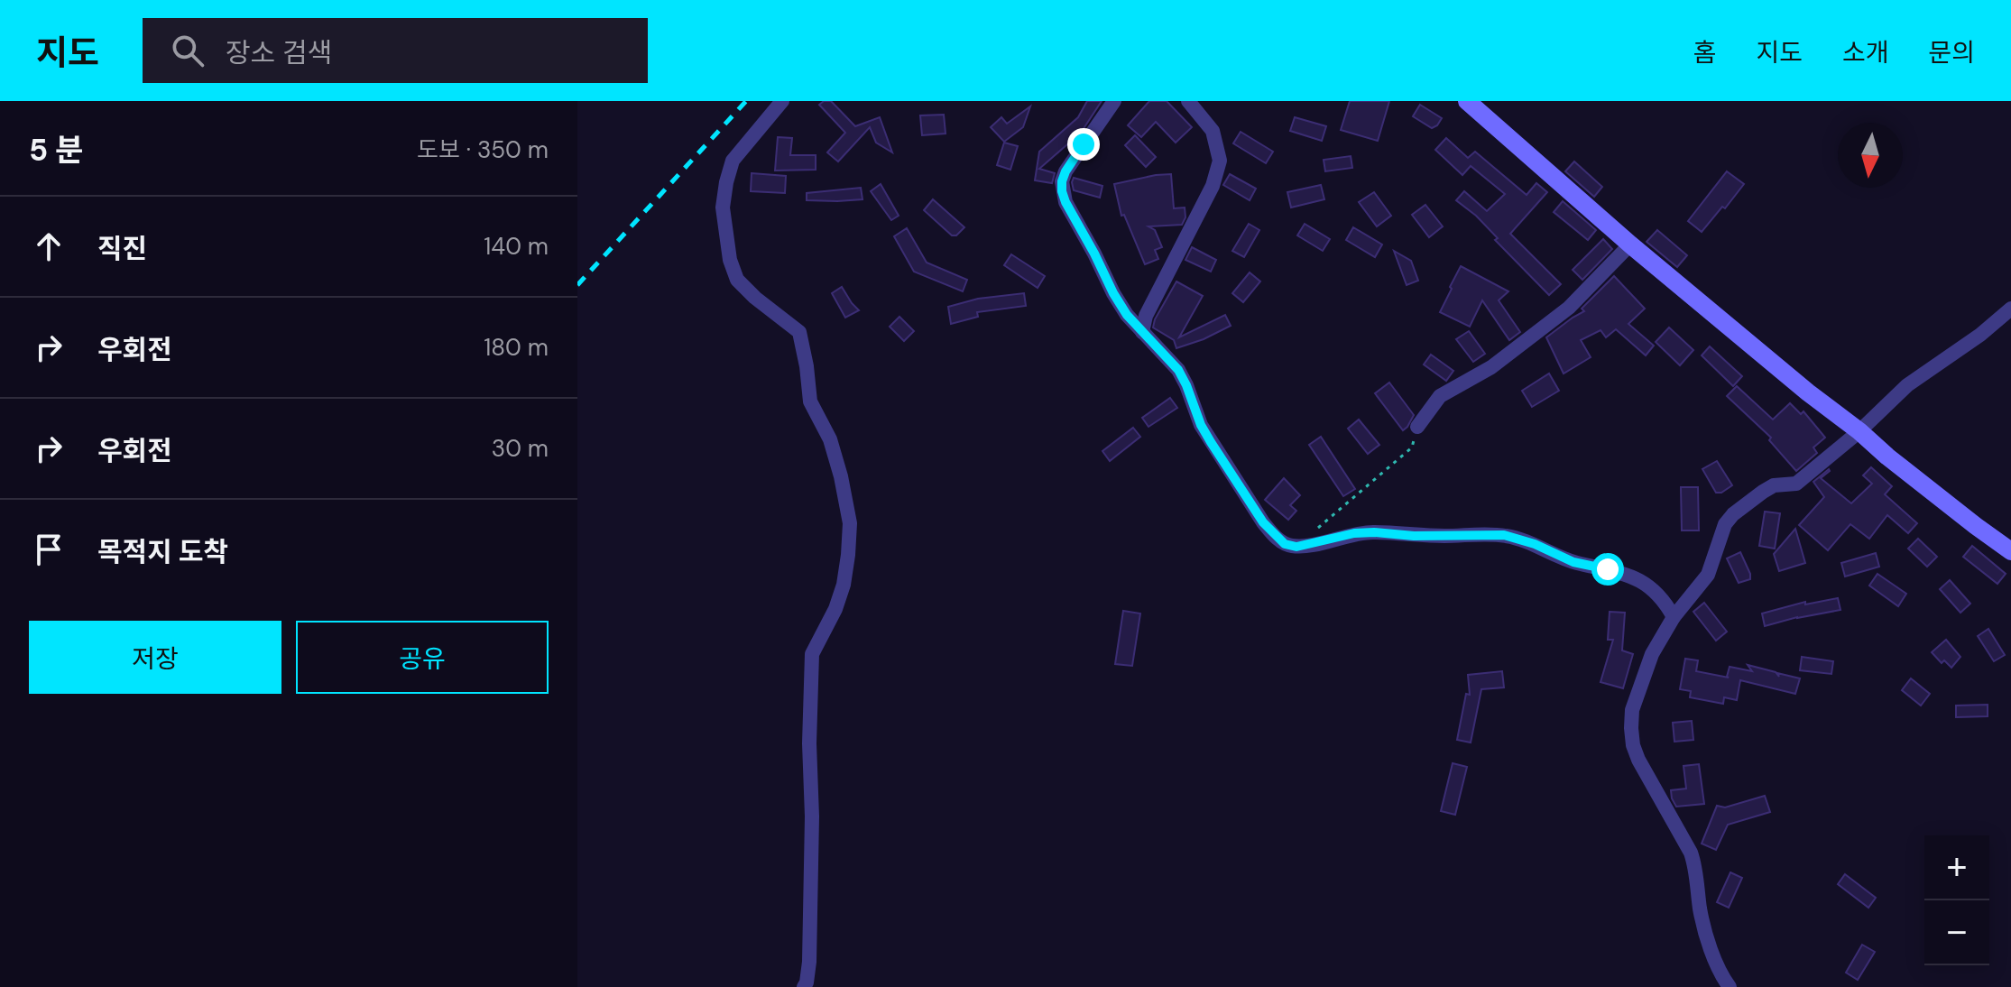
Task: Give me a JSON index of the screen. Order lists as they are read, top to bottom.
{
  "north": "bottom",
  "page": {
    "header": "지도",
    "search": "장소 검색",
    "nav": [
      "홈",
      "지도",
      "소개",
      "문의"
    ],
    "heading": ["5 분", "도보 · 350 m"],
    "list": [
      ["직진", "140 m"],
      ["우회전", "180 m"],
      ["우회전", "30 m"],
      "목적지 도착"
    ],
    "buttons": ["저장", "공유"],
    "map_buttons": ["+", "−"]
  }
}
